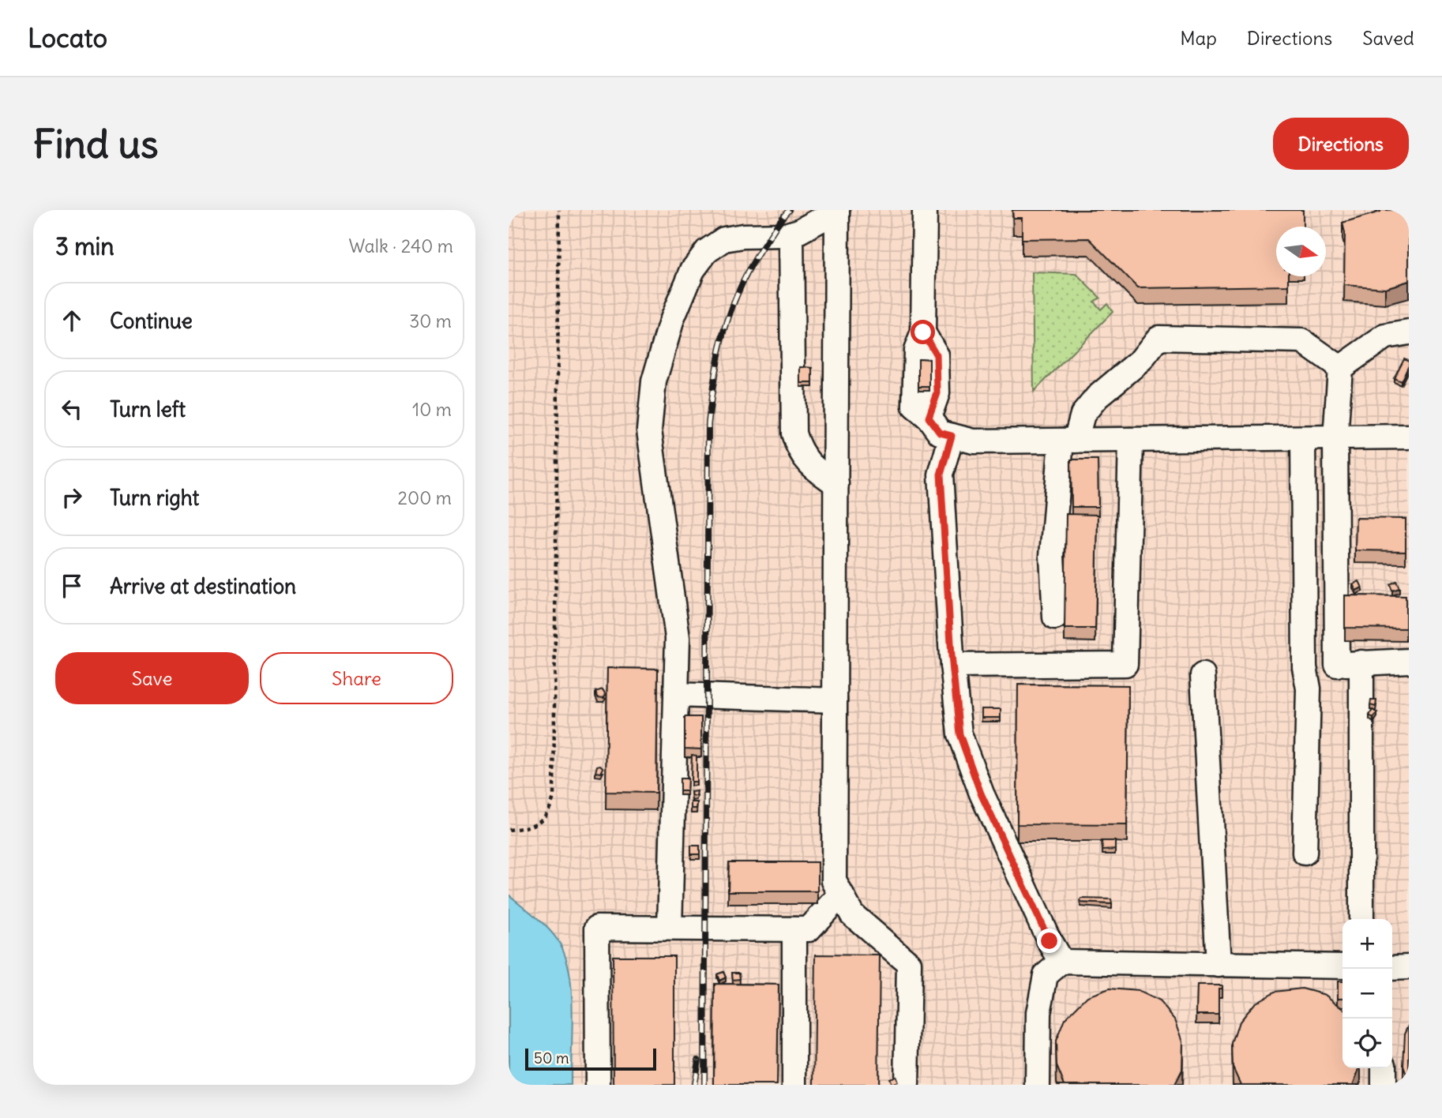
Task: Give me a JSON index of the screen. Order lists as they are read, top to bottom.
{
  "scale_bar": "50 m",
  "north": "right",
  "page": {
    "header": "Locato",
    "nav": ["Map", "Directions", "Saved"],
    "buttons": [
      "Directions",
      ["Save", "Share"]
    ],
    "title": "Find us",
    "heading": ["3 min", "Walk · 240 m"],
    "list": [
      ["Continue", "30 m"],
      ["Turn left", "10 m"],
      ["Turn right", "200 m"],
      "Arrive at destination"
    ],
    "map_buttons": ["+", "−"],
    "scale": "50 m"
  }
}
